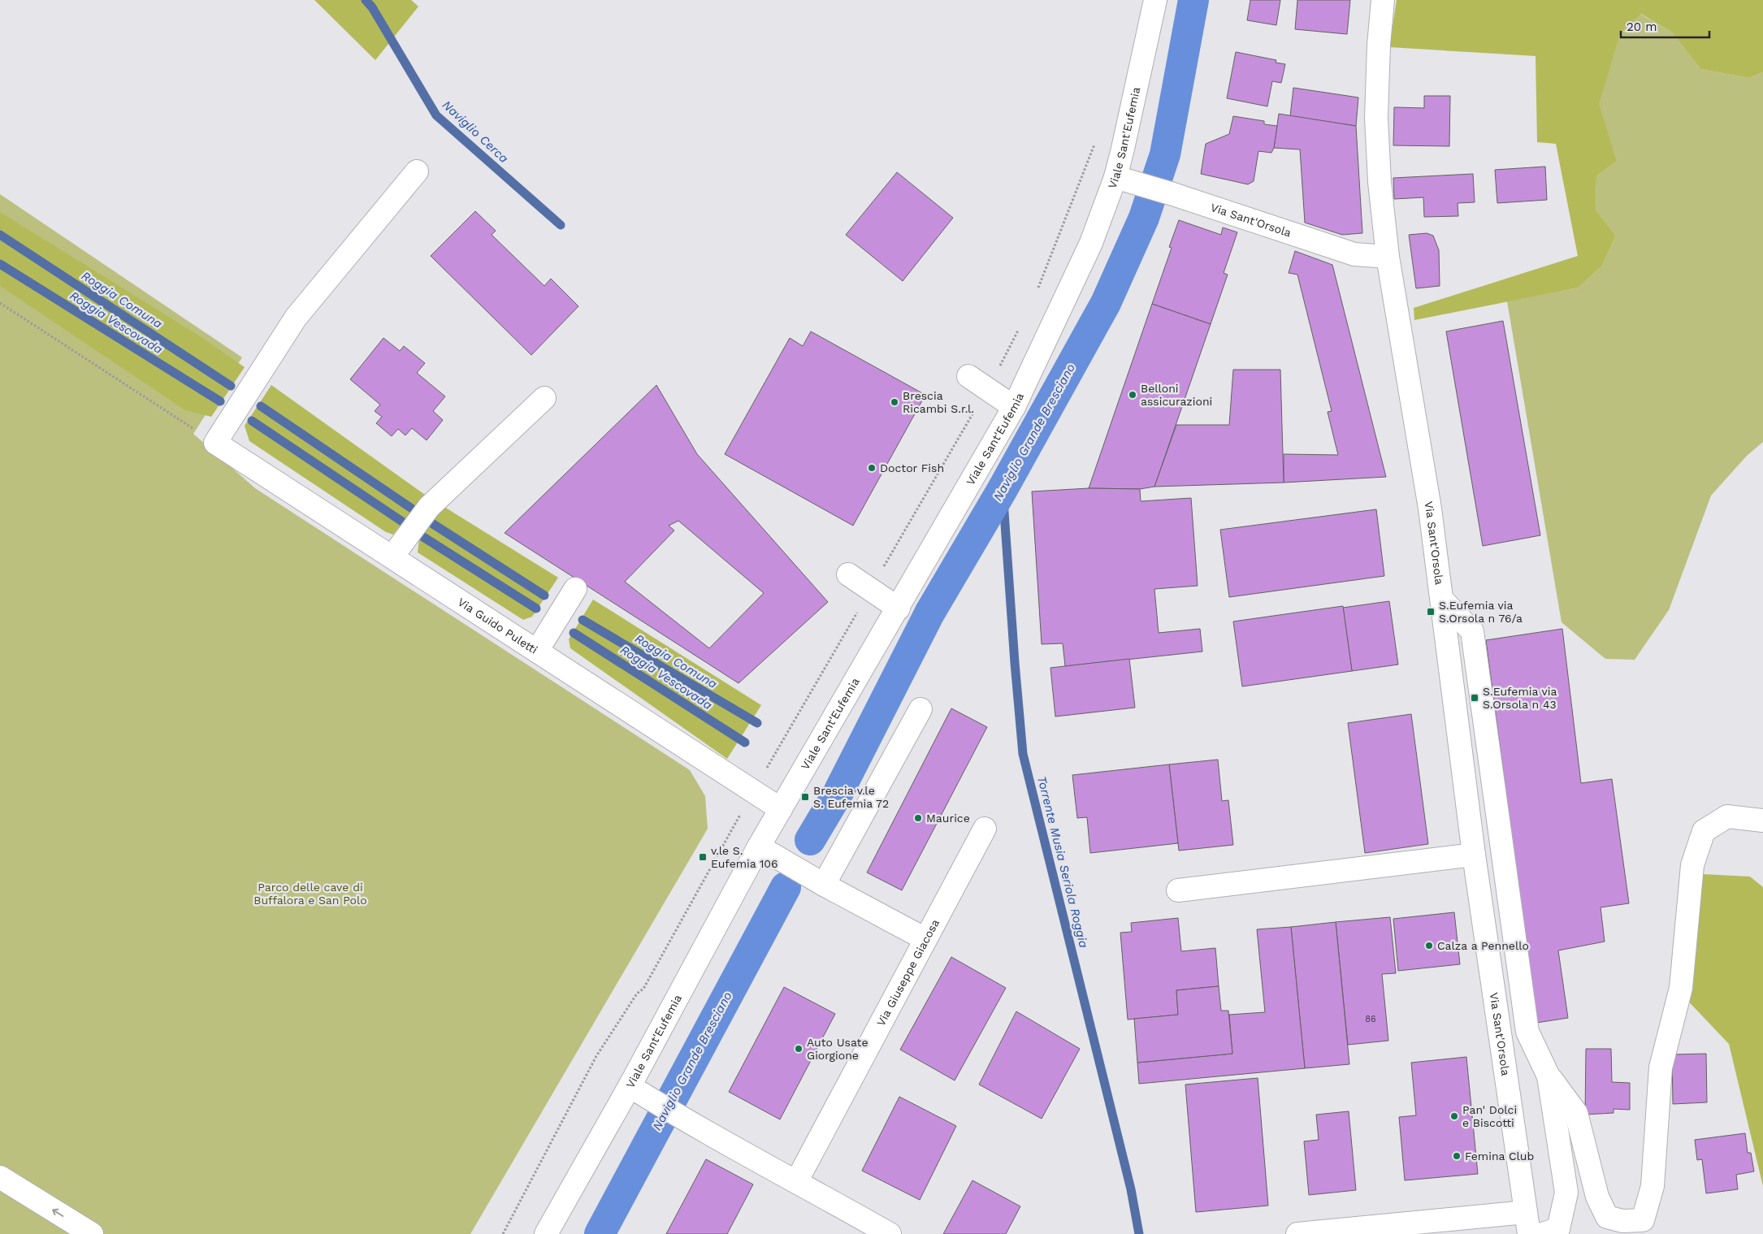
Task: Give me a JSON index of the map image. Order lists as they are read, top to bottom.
{
  "streets": {
    "street": [
      "Viale Sant'Eufemia",
      "Via Sant'Orsola",
      "Via Guido Puletti",
      "Via Giuseppe Giacosa"
    ]
  },
  "crossings": [
    ["Viale Sant'Eufemia", "Via Sant'Orsola"],
    ["Viale Sant'Eufemia", "Via Guido Puletti"]
  ],
  "water": [
    "Naviglio Cerca",
    "Roggia Comuna",
    "Roggia Vescovada",
    "Naviglio Grande Bresciano",
    "Torrente Musia Seriola Roggia"
  ],
  "parks": ["Parco delle cave di Buffalora e San Polo"],
  "places": {
    "other": [
      "Belloni assicurazioni",
      "Brescia Ricambi S.r.l.",
      "Doctor Fish",
      "Maurice",
      "Calza a Pennello",
      "Auto Usate Giorgione",
      "Pan' Dolci e Biscotti",
      "Femina Club"
    ],
    "transit": [
      "S.Eufemia via S.Orsola n 76/a",
      "S.Eufemia via S.Orsola n 43",
      "Brescia v.le S. Eufemia 72",
      "v.le S. Eufemia 106"
    ]
  },
  "house_numbers": ["86"],
  "scale_bar": "20 m"
}
